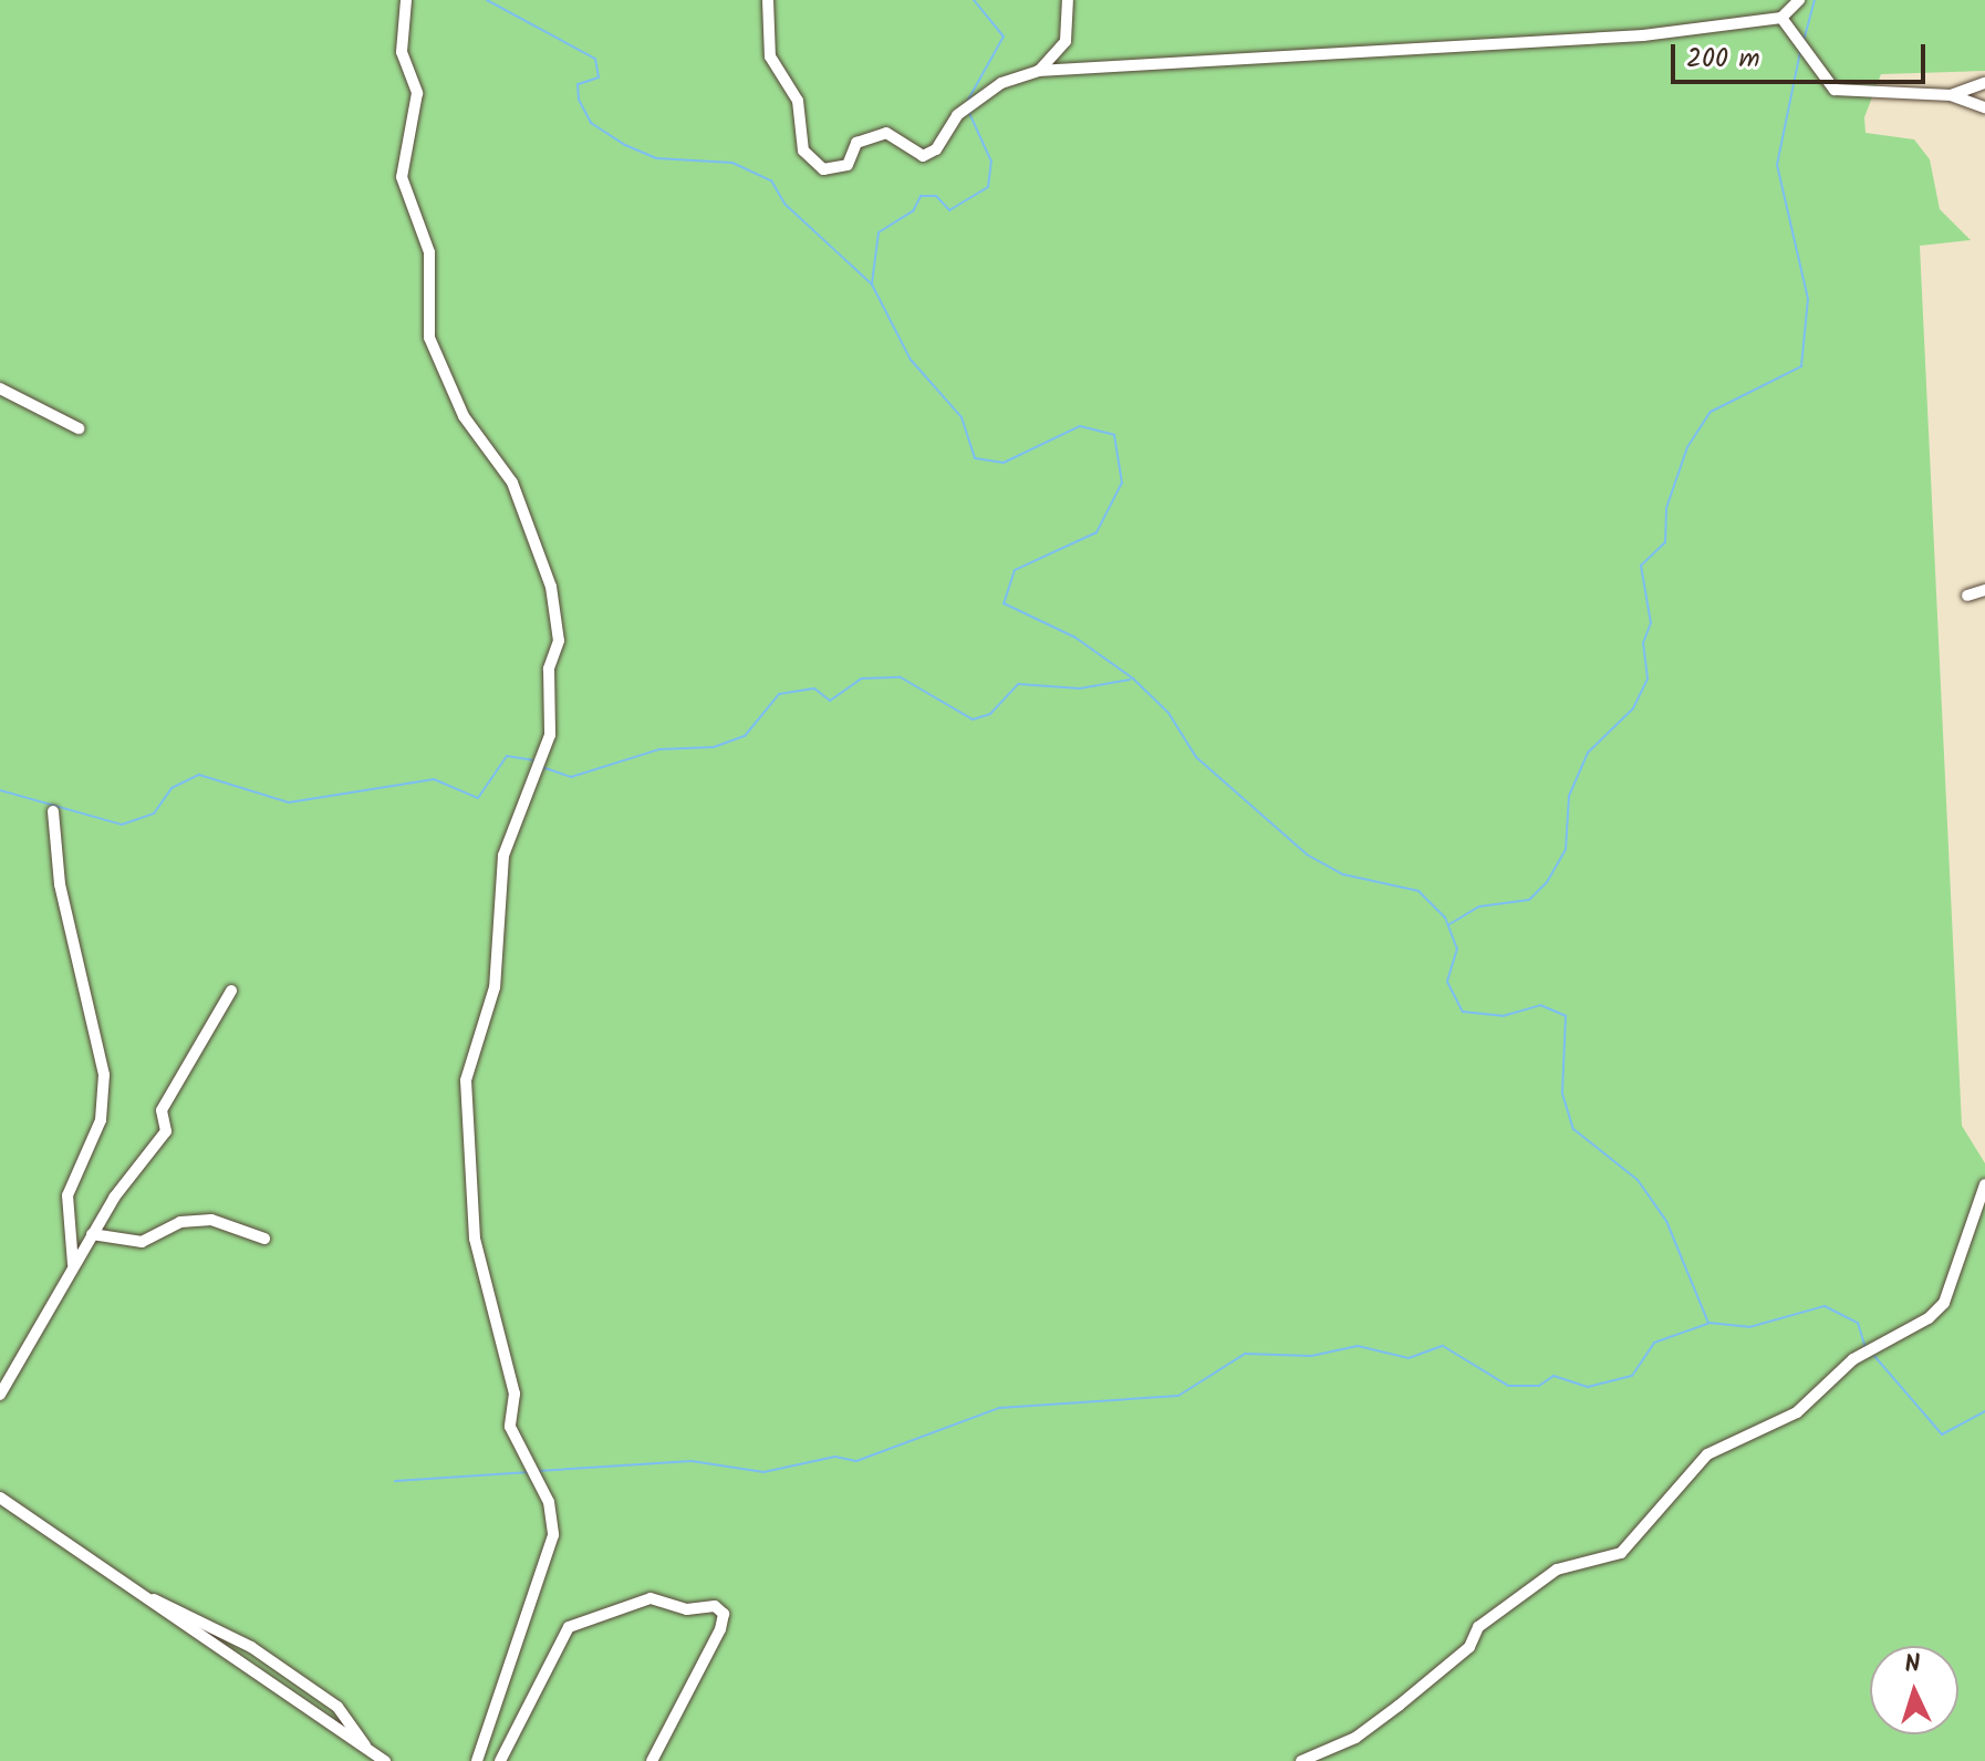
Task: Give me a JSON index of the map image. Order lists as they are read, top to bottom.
{
  "scale_bar": "200 m",
  "north": "top"
}
